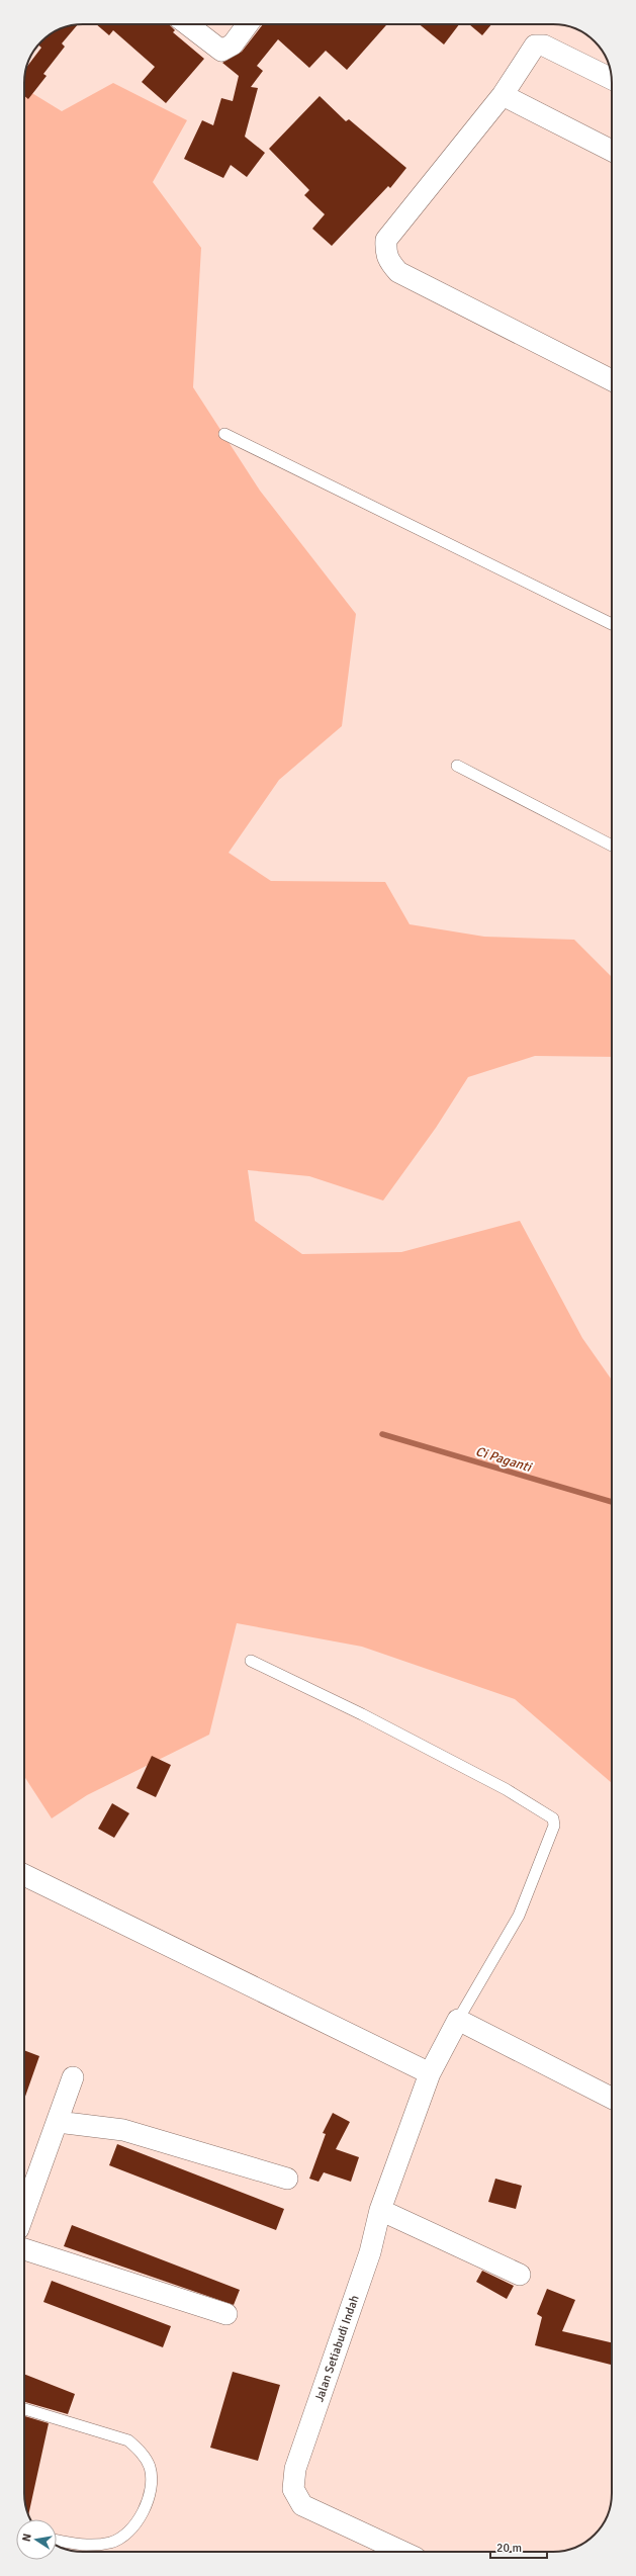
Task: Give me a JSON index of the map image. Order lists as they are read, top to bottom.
{
  "streets": {
    "street": ["Jalan Setiabudi Indah"]
  },
  "water": ["Ci Paganti"],
  "scale_bar": "20 m",
  "north": "left"
}
